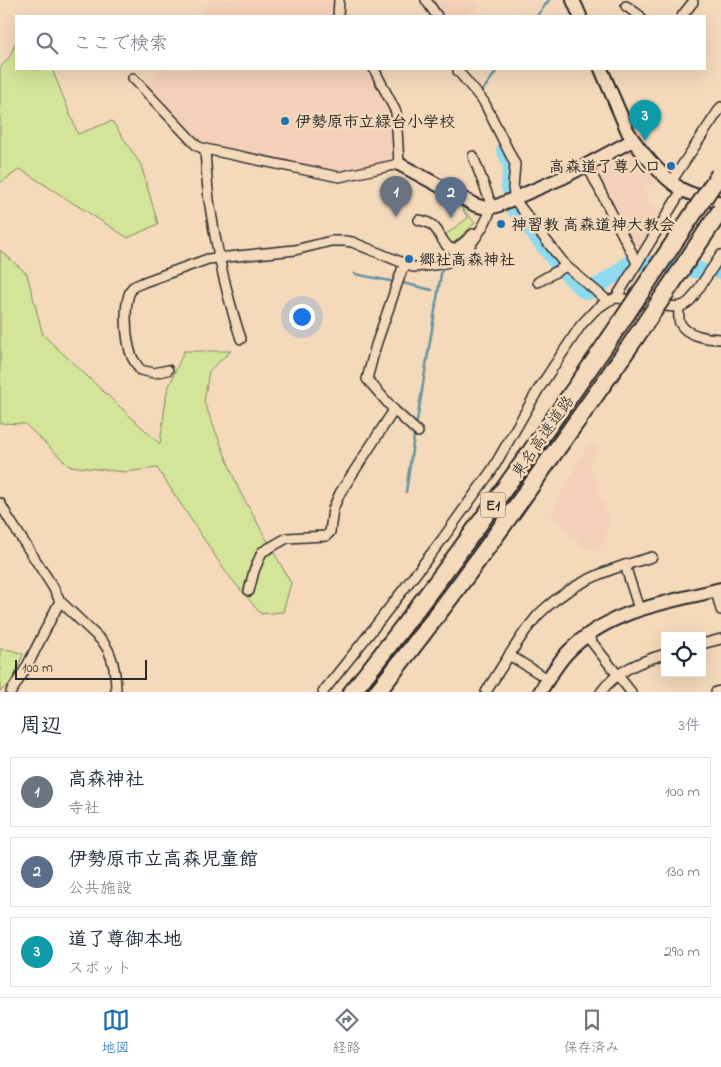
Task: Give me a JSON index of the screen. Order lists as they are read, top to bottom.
{
  "streets": {
    "highway": ["東名高速道路", "E1"]
  },
  "places": [
    "伊勢原市立緑台小学校",
    "高森道了尊入口",
    "神習教 高森道神大教会",
    "郷社高森神社"
  ],
  "scale_bar": "100 m",
  "page": {
    "search": "ここで検索",
    "pins": ["3", "1", "2"],
    "scale": "100 m",
    "heading": ["周辺", "3件"],
    "list": [
      {
        "mark": "1",
        "name": "高森神社",
        "note": "寺社",
        "value": "100 m"
      },
      {
        "mark": "2",
        "name": "伊勢原市立高森児童館",
        "note": "公共施設",
        "value": "130 m"
      },
      {
        "mark": "3",
        "name": "道了尊御本地",
        "note": "スポット",
        "value": "290 m"
      }
    ],
    "nav": ["地図", "経路", "保存済み"]
  }
}
